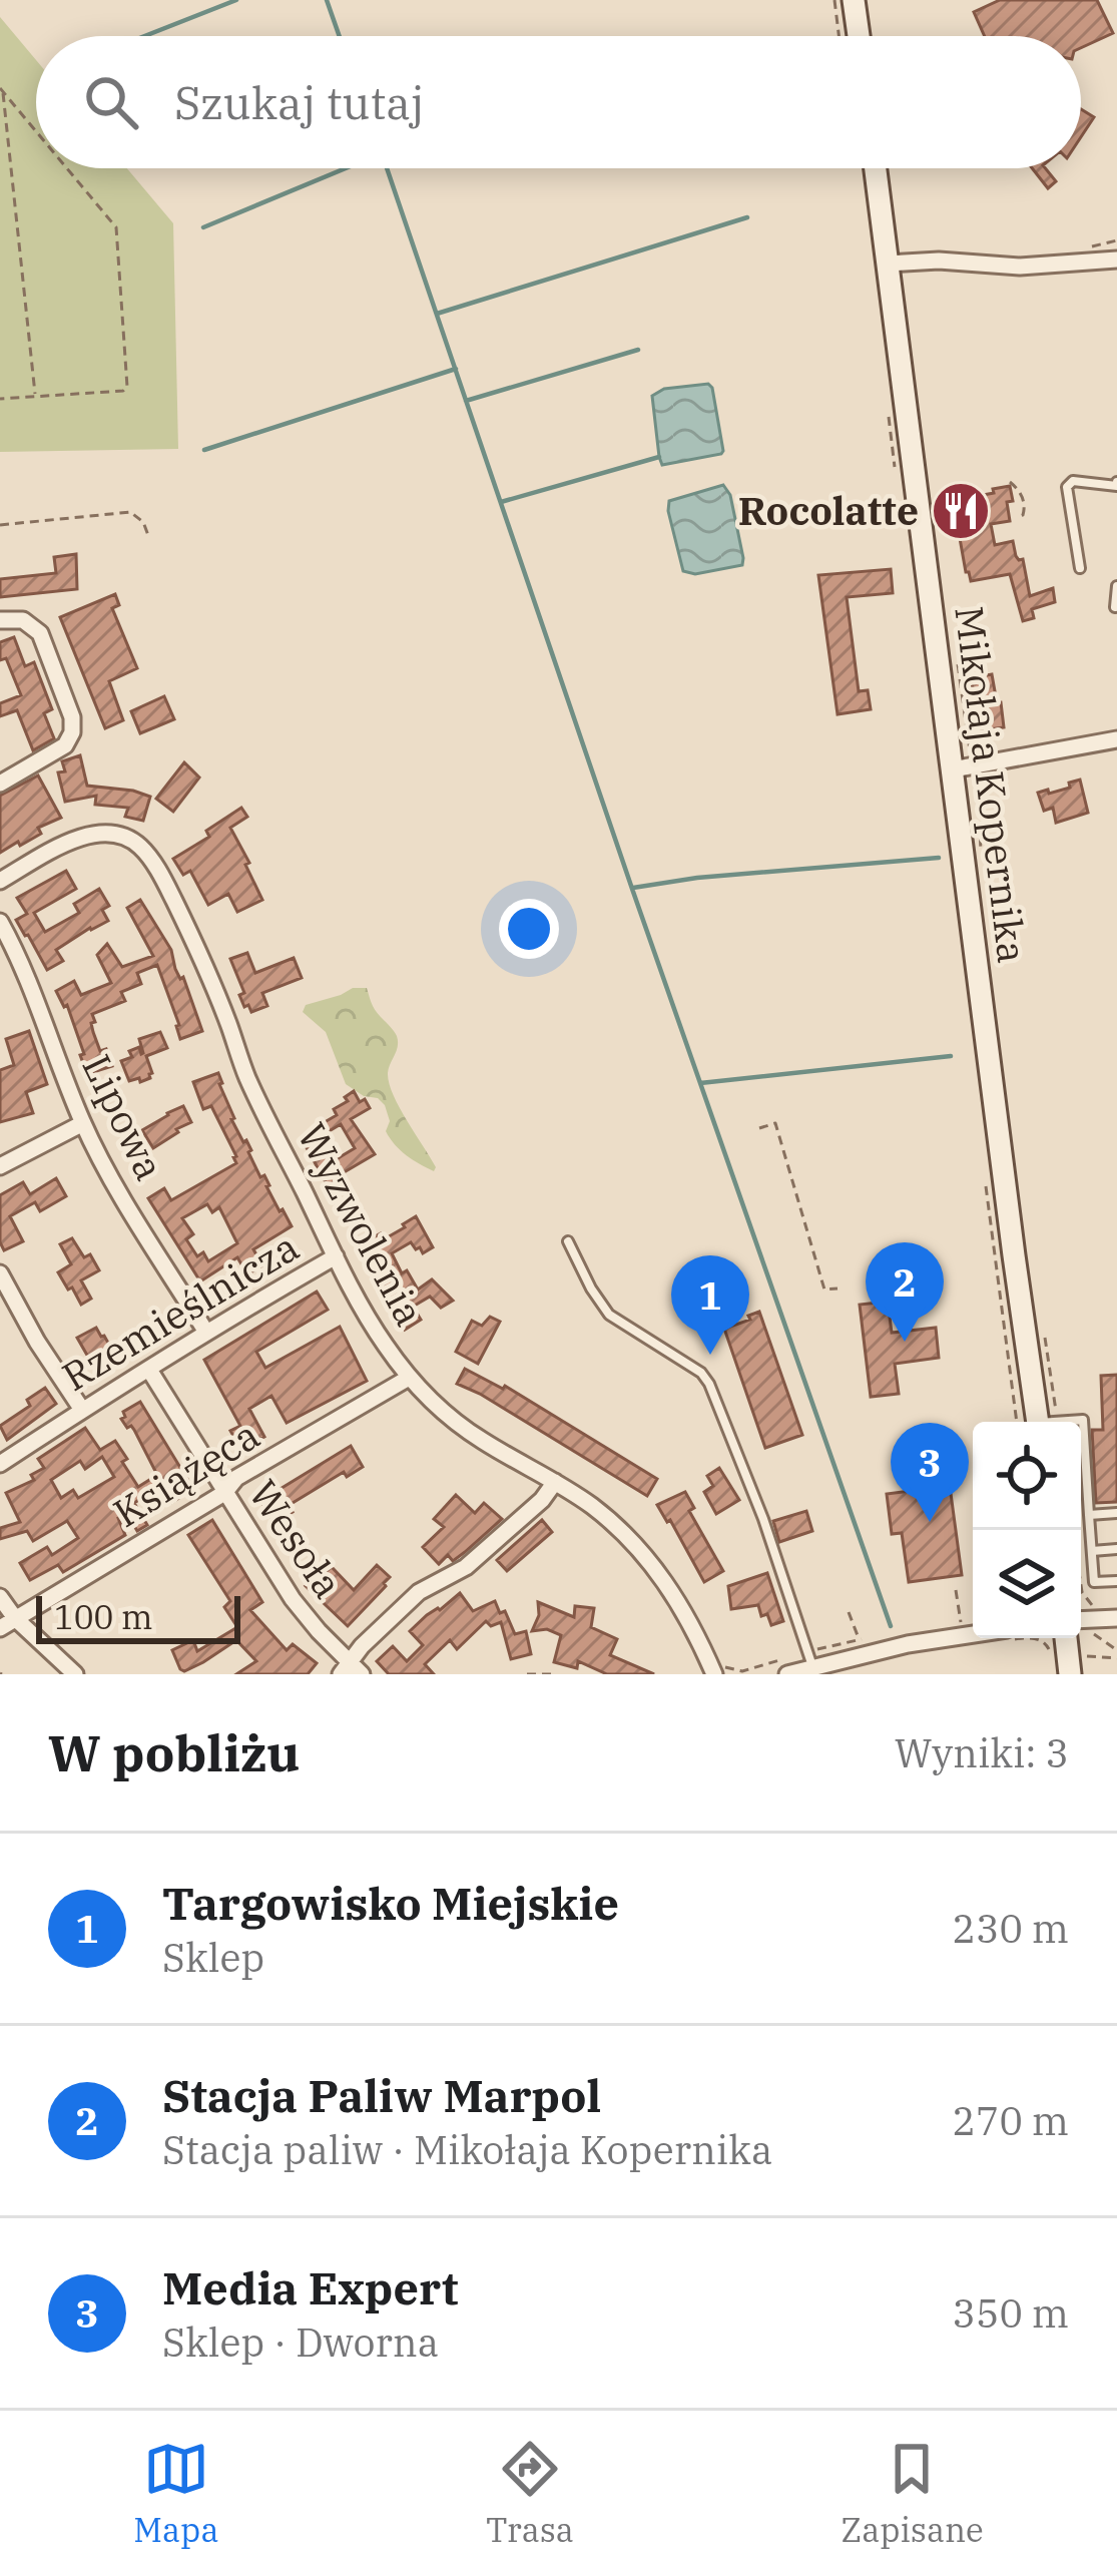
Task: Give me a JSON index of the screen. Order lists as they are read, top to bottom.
{
  "streets": {
    "main road": ["Mikołaja Kopernika"],
    "street": [
      "Lipowa",
      "Wyzwolenia",
      "Rzemieślnicza",
      "Książęca",
      "Wesoła"
    ]
  },
  "crossings": [
    ["Lipowa", "Rzemieślnicza"],
    ["Wyzwolenia", "Rzemieślnicza"],
    ["Wyzwolenia", "Książęca"],
    ["Rzemieślnicza", "Wesoła"],
    ["Książęca", "Wesoła"]
  ],
  "places": {
    "restaurant": ["Rocolatte"]
  },
  "scale_bar": "100 m",
  "page": {
    "search": "Szukaj tutaj",
    "pins": ["2", "1", "3"],
    "scale": "100 m",
    "heading": ["W pobliżu", "Wyniki: 3"],
    "list": [
      {
        "mark": "1",
        "name": "Targowisko Miejskie",
        "note": "Sklep",
        "value": "230 m"
      },
      {
        "mark": "2",
        "name": "Stacja Paliw Marpol",
        "note": "Stacja paliw · Mikołaja Kopernika",
        "value": "270 m"
      },
      {
        "mark": "3",
        "name": "Media Expert",
        "note": "Sklep · Dworna",
        "value": "350 m"
      }
    ],
    "nav": ["Mapa", "Trasa", "Zapisane"]
  }
}
